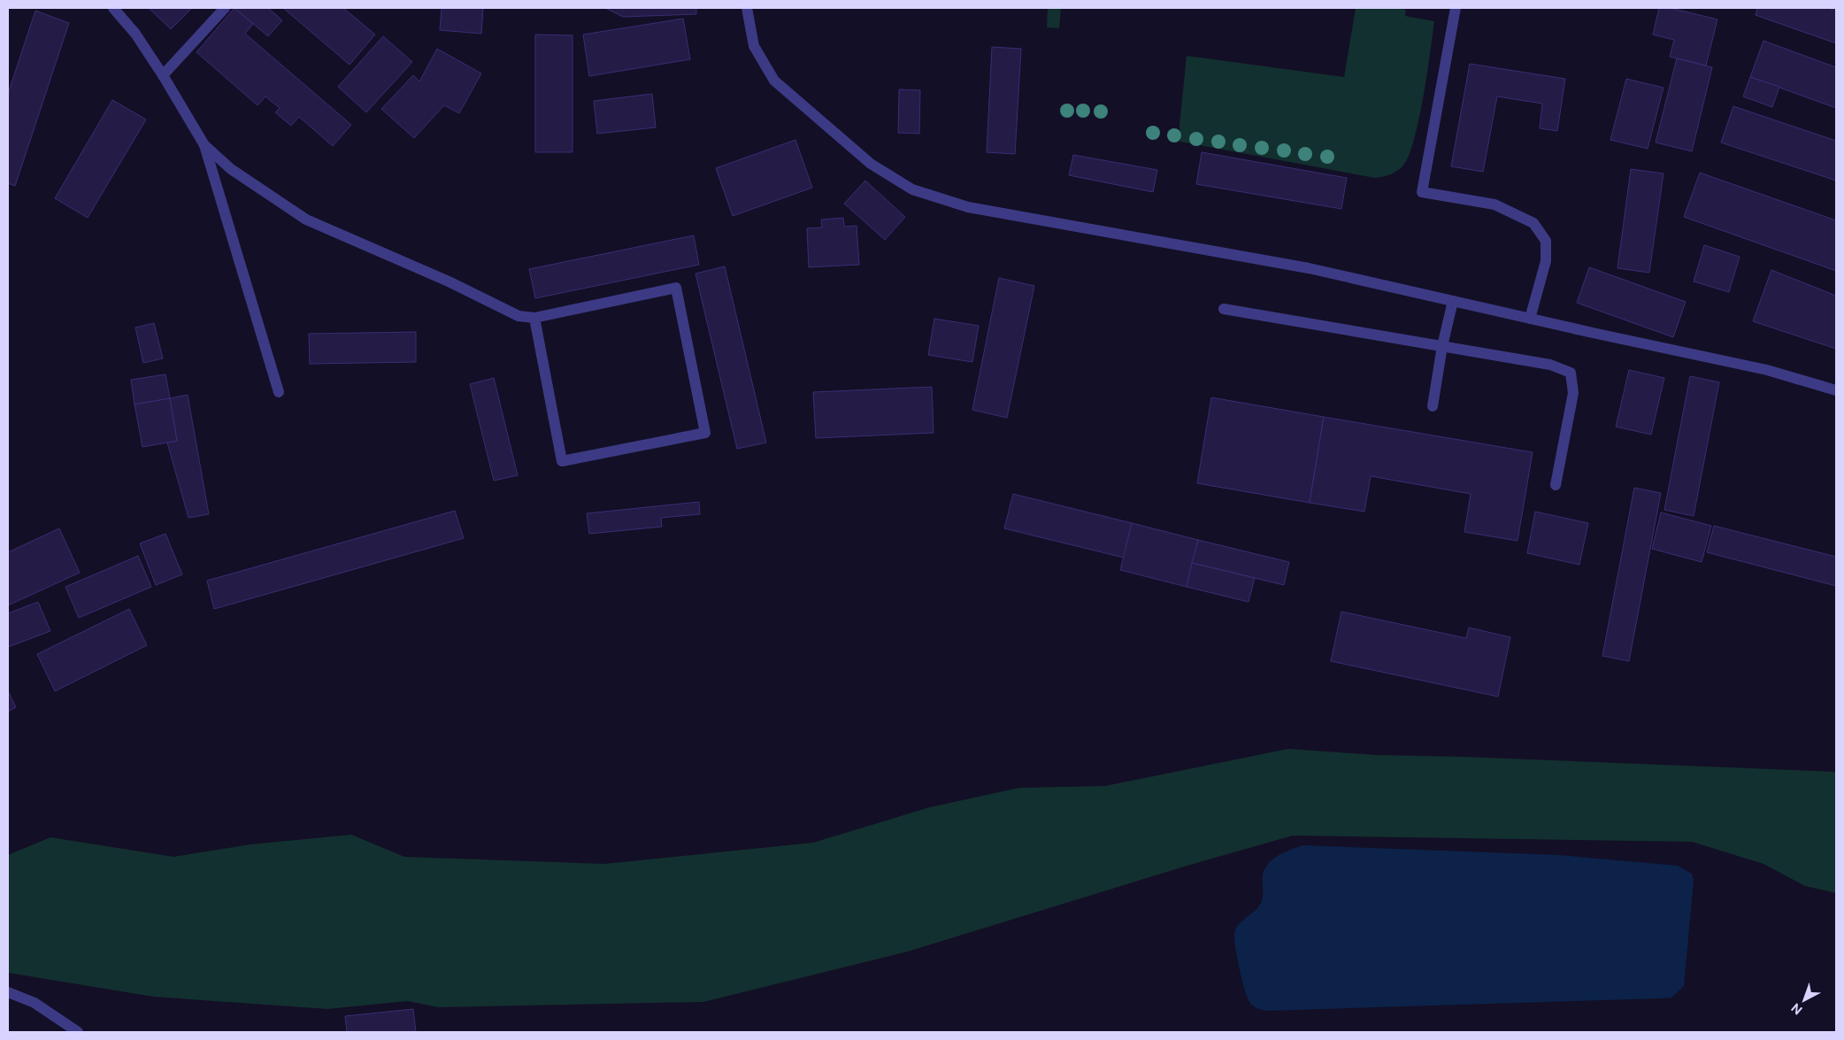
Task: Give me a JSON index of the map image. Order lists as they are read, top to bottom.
{
  "north": "bottom left"
}
